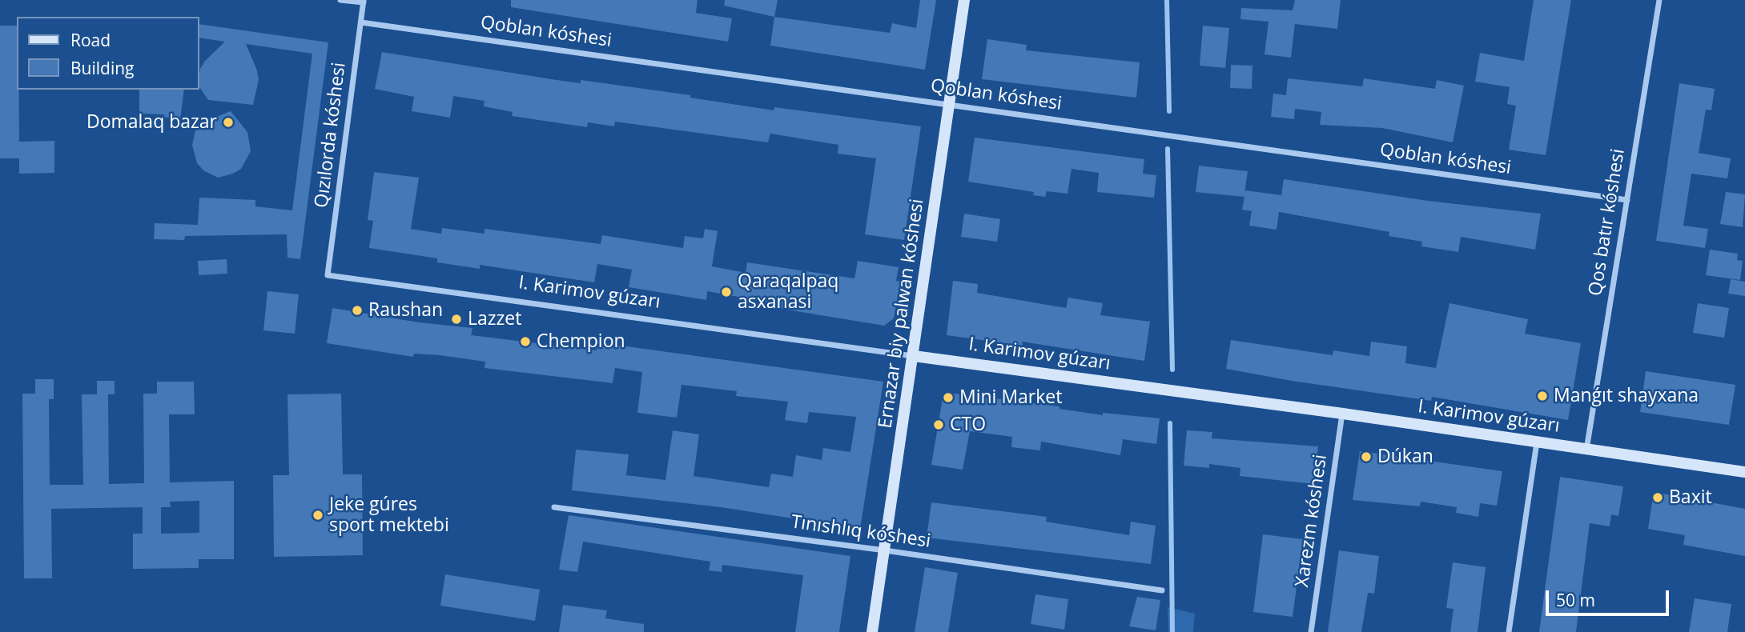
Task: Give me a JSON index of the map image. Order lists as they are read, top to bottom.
{
  "streets": {
    "street": [
      "Qoblan kóshesi",
      "Qızılorda kóshesi",
      "Qos batır kóshesi",
      "I. Karimov gúzarı",
      "Ernazar biy palwan kóshesi",
      "Xarezm kóshesi",
      "Tınıshlıq kóshesi"
    ]
  },
  "crossings": [
    ["Qoblan kóshesi", "Qızılorda kóshesi"],
    ["Qoblan kóshesi", "Qos batır kóshesi"],
    ["Qoblan kóshesi", "Ernazar biy palwan kóshesi"],
    ["Qızılorda kóshesi", "I. Karimov gúzarı"],
    ["Qos batır kóshesi", "I. Karimov gúzarı"],
    ["I. Karimov gúzarı", "Ernazar biy palwan kóshesi"],
    ["I. Karimov gúzarı", "Xarezm kóshesi"],
    ["Ernazar biy palwan kóshesi", "Tınıshlıq kóshesi"]
  ],
  "places": [
    "Domalaq bazar",
    "Qaraqalpaq asxanasi",
    "Raushan",
    "Lazzet",
    "Chempion",
    "Manǵıt shayxana",
    "Mini Market",
    "СТО",
    "Dúkan",
    "Baxit",
    "Jeke gúres sport mektebi"
  ],
  "legend": ["Road", "Building"],
  "scale_bar": "50 m"
}
